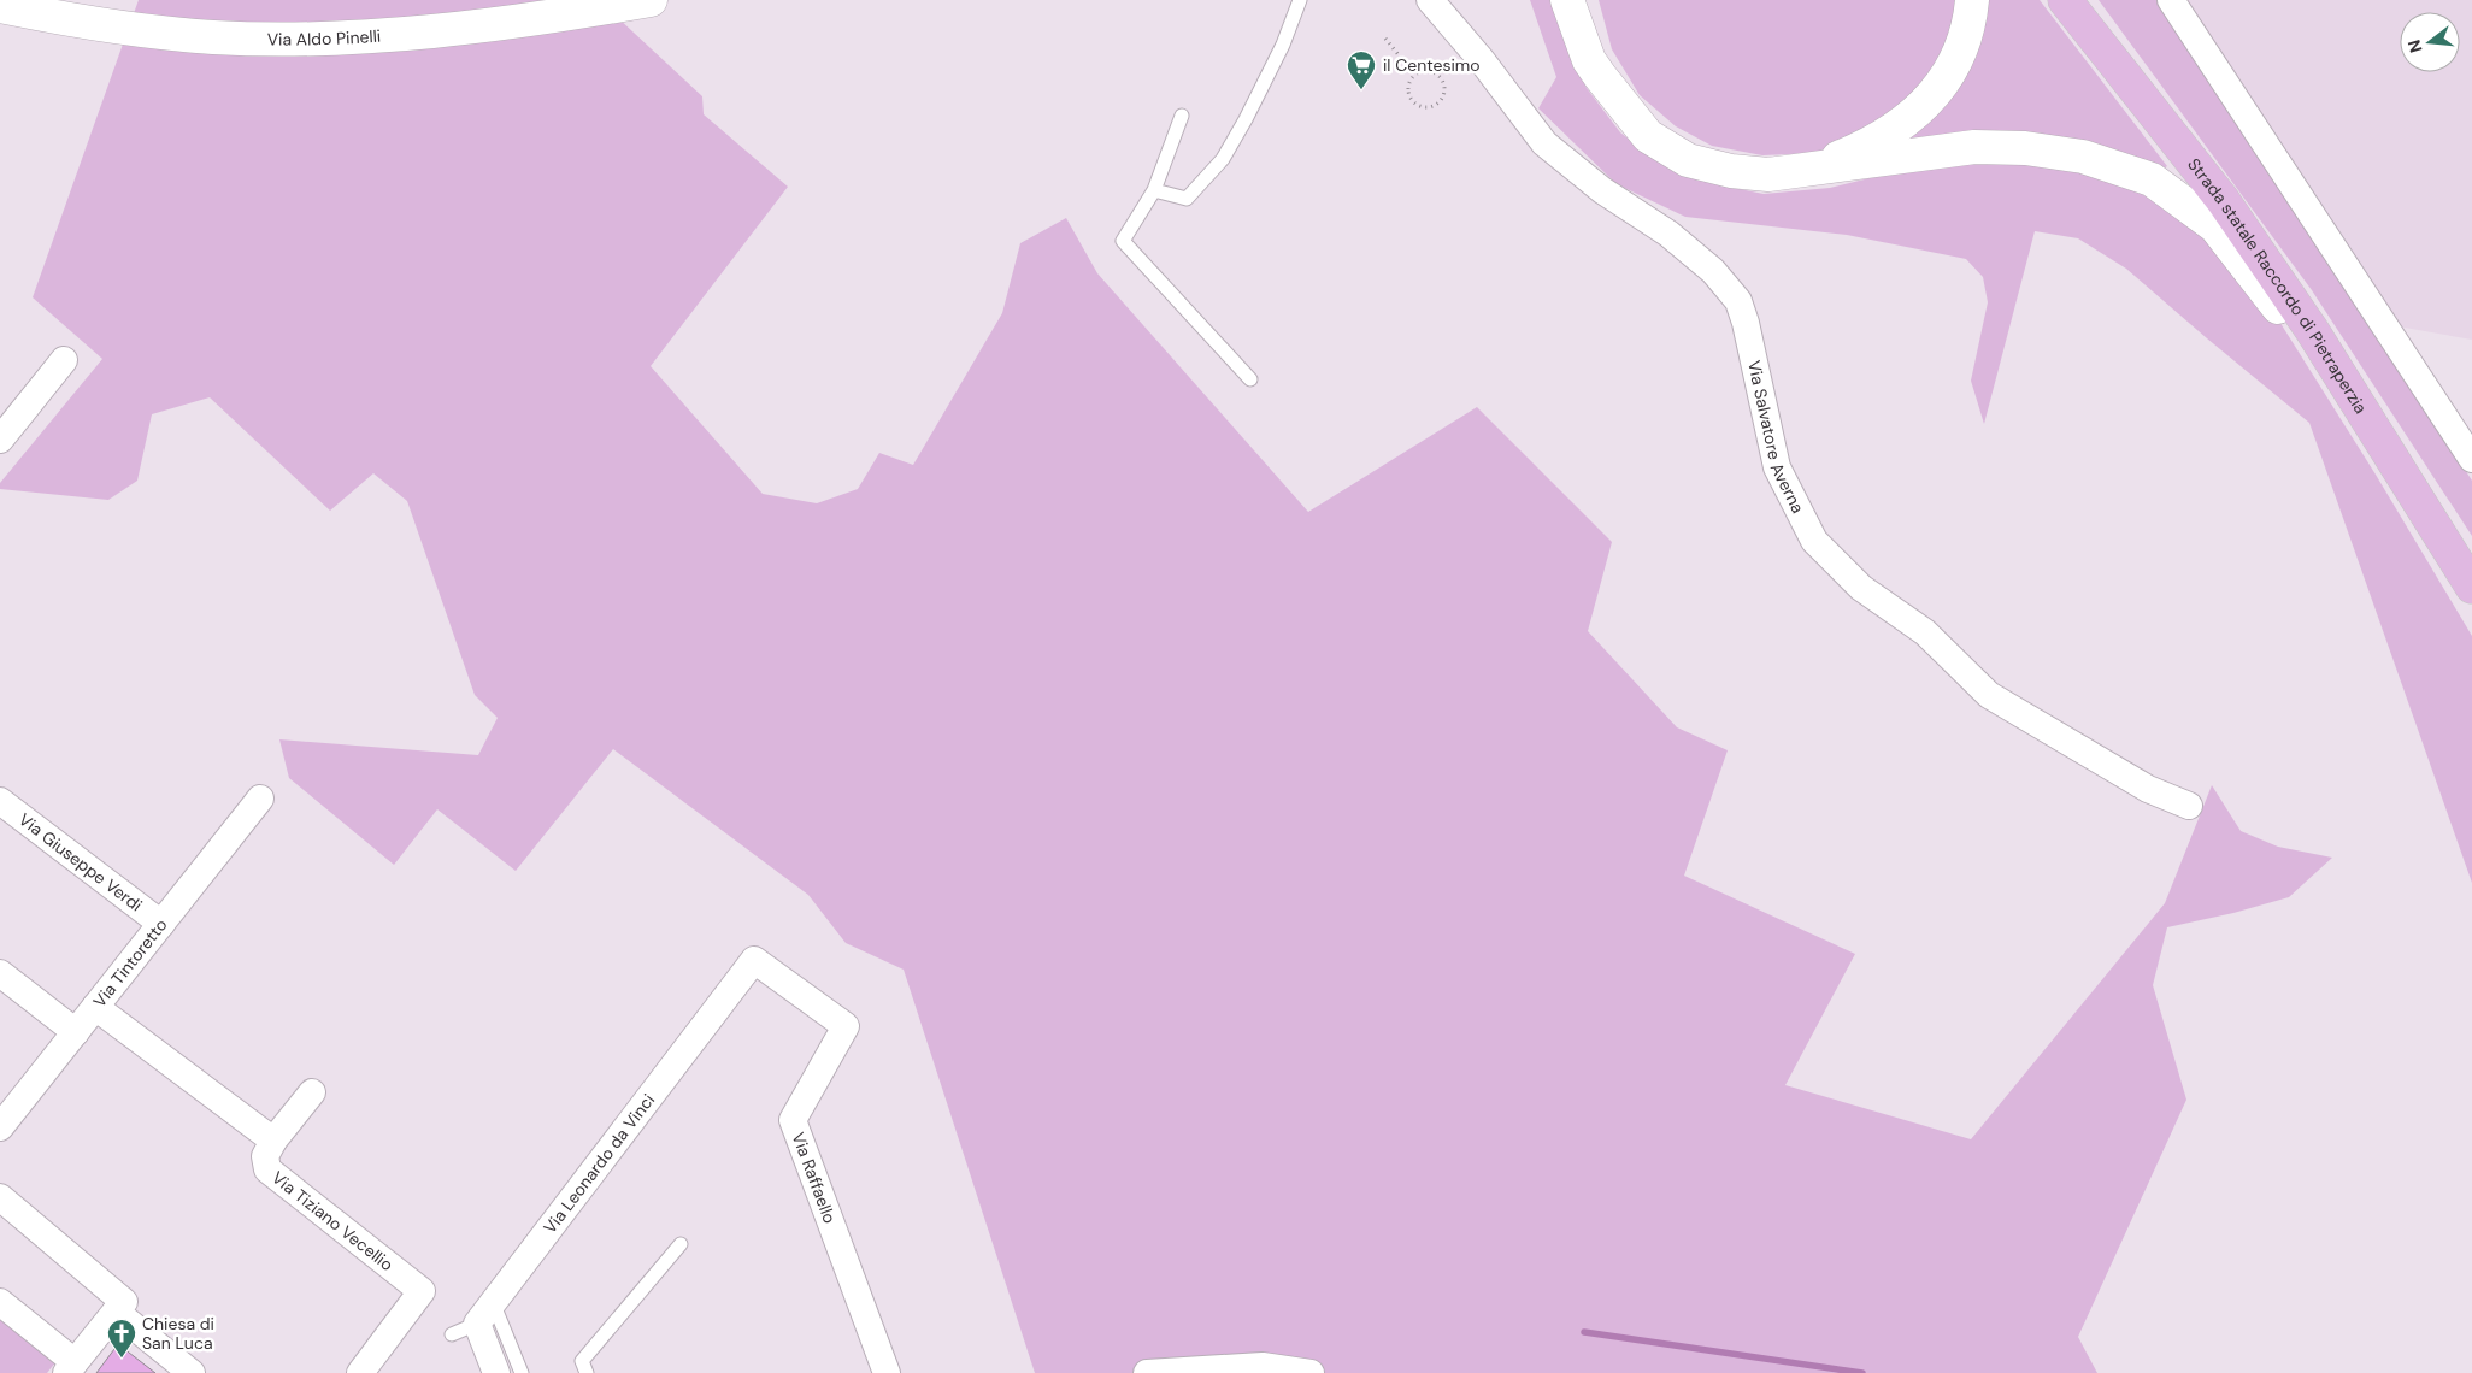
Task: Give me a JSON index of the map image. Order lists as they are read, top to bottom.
{
  "streets": {
    "main road": ["Via Aldo Pinelli", "Strada statale Raccordo di Pietraperzia"],
    "street": [
      "Via Salvatore Averna",
      "Via Giuseppe Verdi",
      "Via Tintoretto",
      "Via Leonardo da Vinci",
      "Via Raffaello",
      "Via Tiziano Vecellio"
    ]
  },
  "crossings": [
    ["Via Giuseppe Verdi", "Via Tintoretto"],
    ["Via Leonardo da Vinci", "Via Raffaello"]
  ],
  "places": {
    "supermarket": ["il Centesimo"],
    "church": ["Chiesa di San Luca"]
  },
  "north": "left"
}
